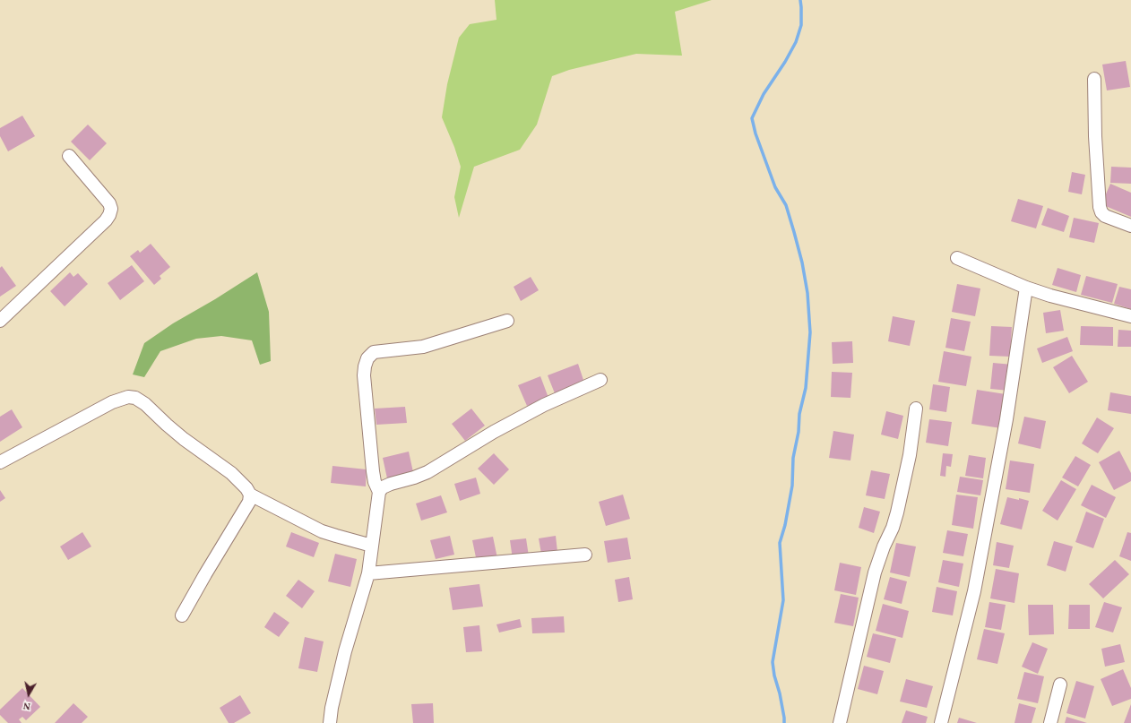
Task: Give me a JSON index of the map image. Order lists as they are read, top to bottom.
{
  "north": "bottom"
}
